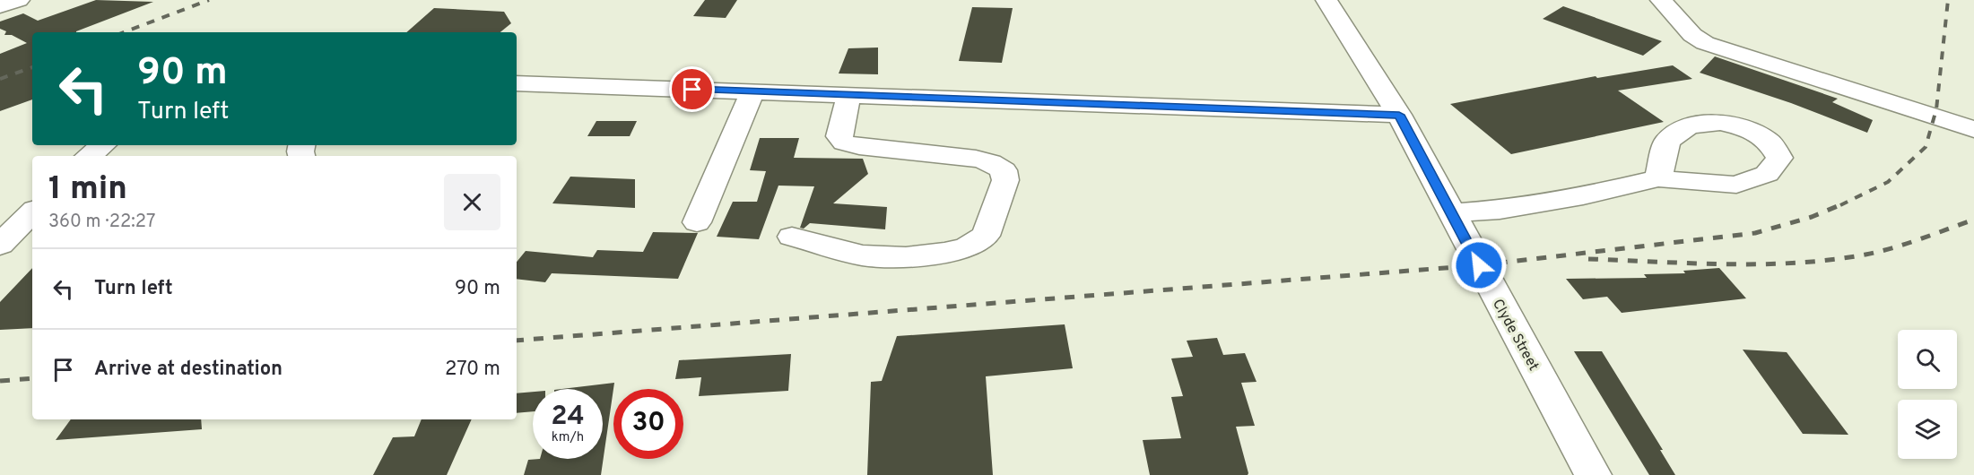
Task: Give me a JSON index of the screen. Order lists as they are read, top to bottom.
{
  "streets": {
    "street": ["Clyde Street"]
  },
  "page": {
    "turn": ["90 m", "Turn left"],
    "heading": ["1 min", "360 m · 22:27"],
    "list": [
      {
        "name": "Turn left",
        "value": "90 m"
      },
      {
        "name": "Arrive at destination",
        "value": "270 m"
      }
    ],
    "speed": "24 km/h",
    "limit": "30"
  }
}
